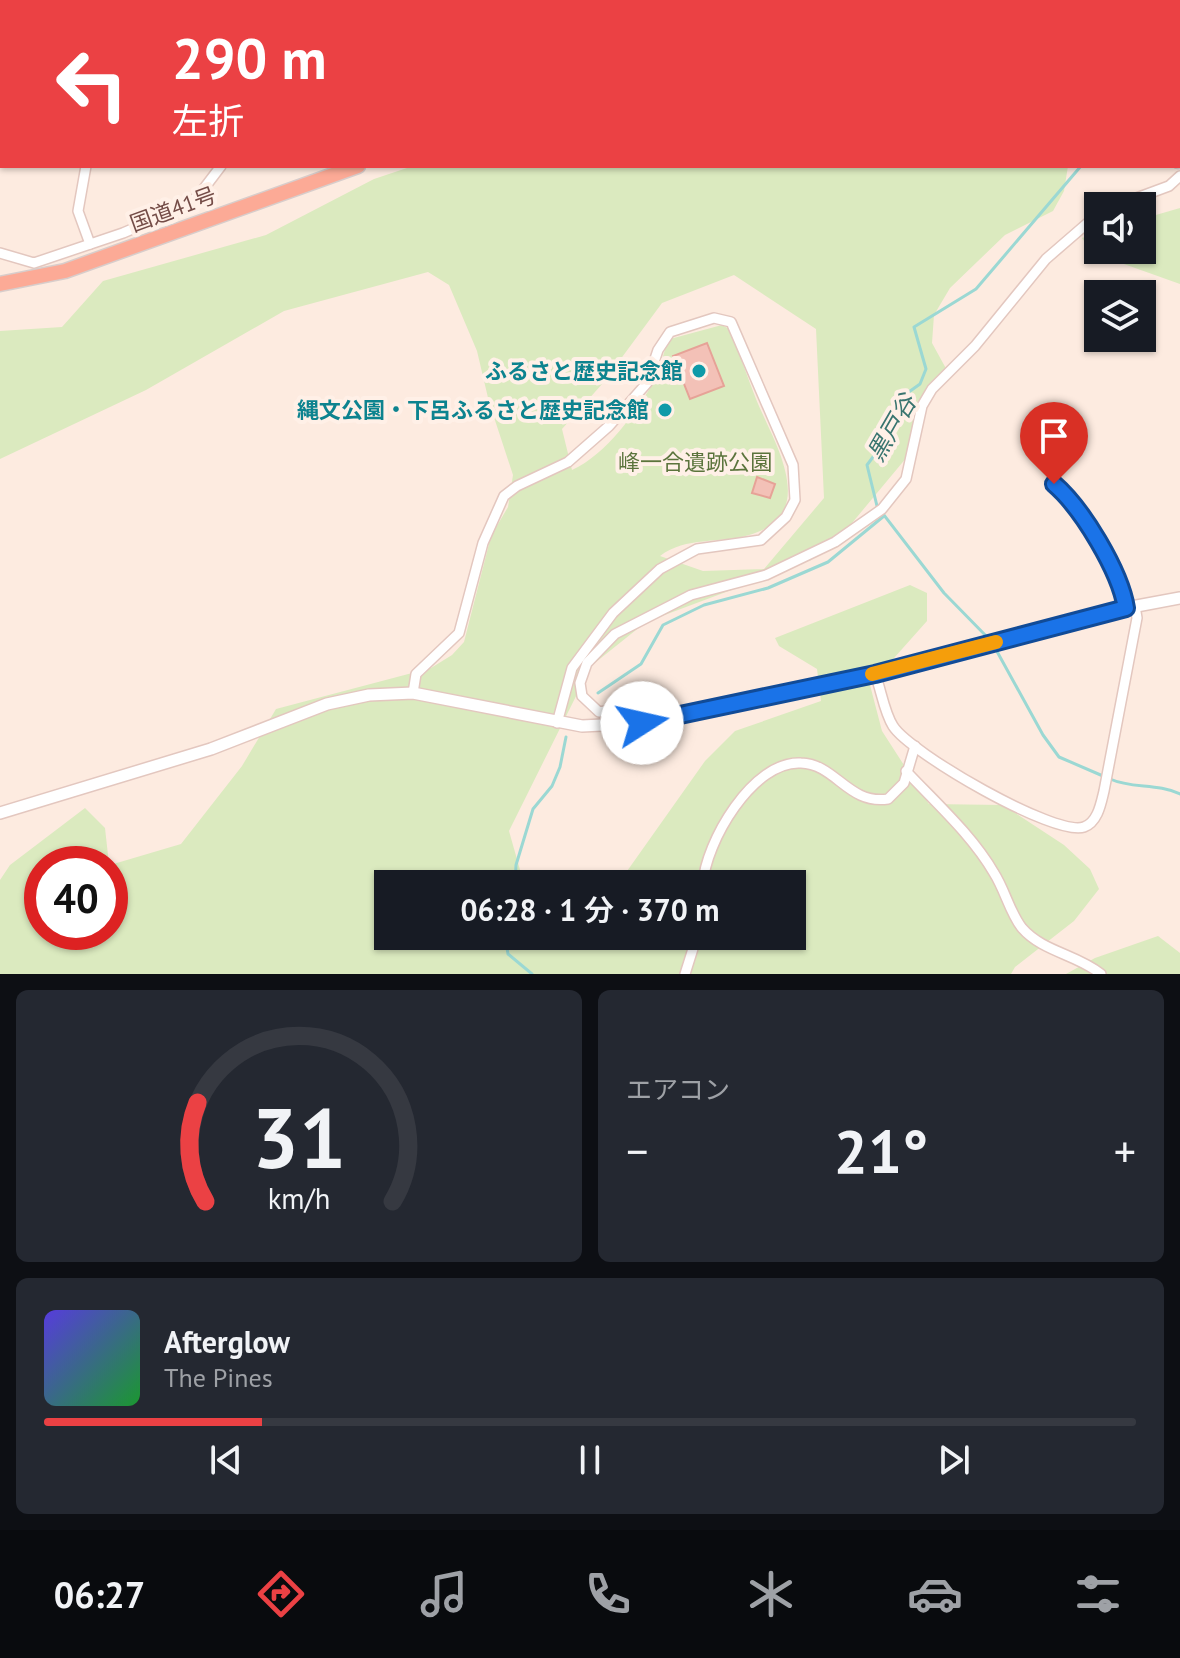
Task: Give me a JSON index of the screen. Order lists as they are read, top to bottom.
{
  "streets": {
    "highway": ["国道41号"]
  },
  "water": ["黒戸谷"],
  "parks": ["峰一合遺跡公園"],
  "places": ["ふるさと歴史記念館", "縄文公園・下呂ふるさと歴史記念館"],
  "page": {
    "turn": ["290 m", "左折"],
    "limit": "40",
    "trip": "06:28 · 1 分 · 370 m",
    "tile": "エアコン",
    "heat": ["−", "21°", "+"],
    "song": ["Afterglow", "The Pines"],
    "tabs": "06:27",
    "gauge": ["31", "km/h"]
  }
}
